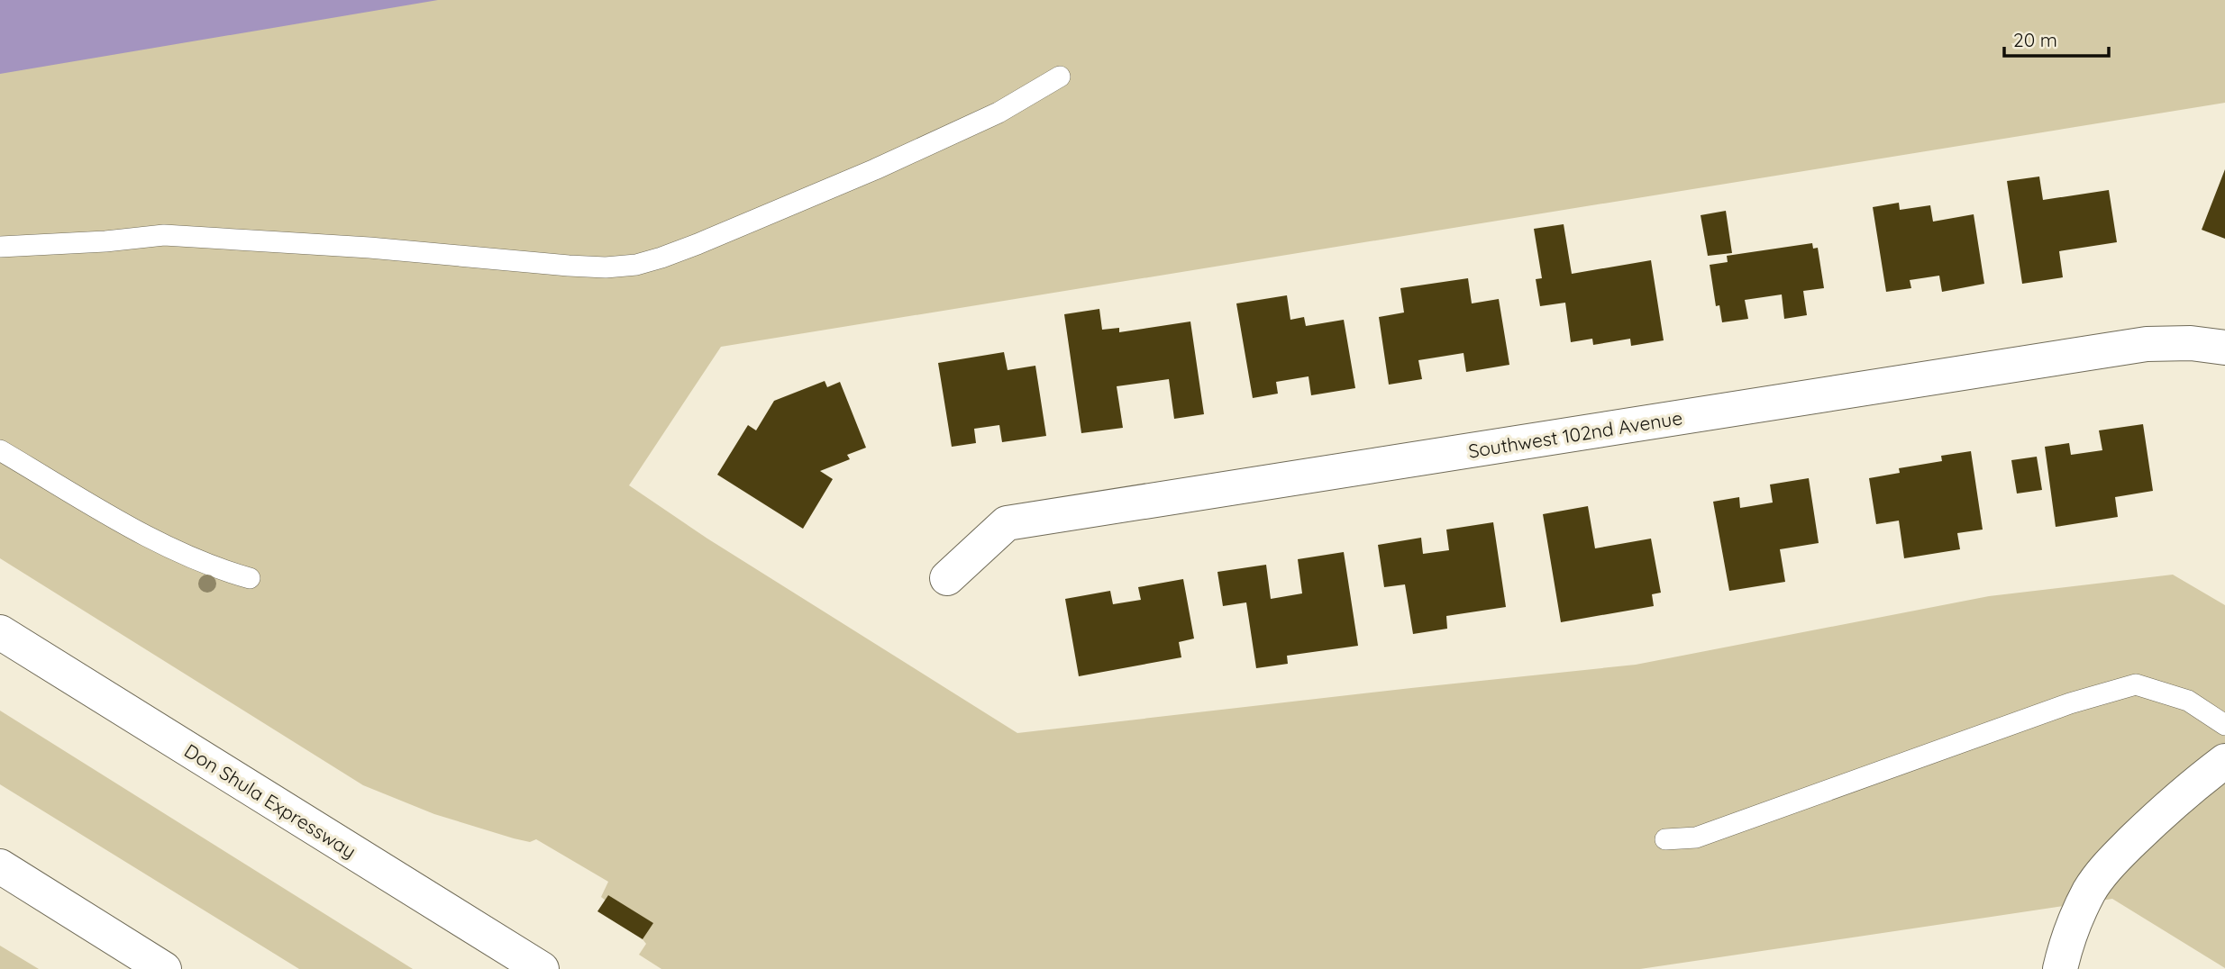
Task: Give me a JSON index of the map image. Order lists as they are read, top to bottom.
{
  "streets": {
    "main road": ["Southwest 102nd Avenue", "Don Shula Expressway"]
  },
  "scale_bar": "20 m"
}
